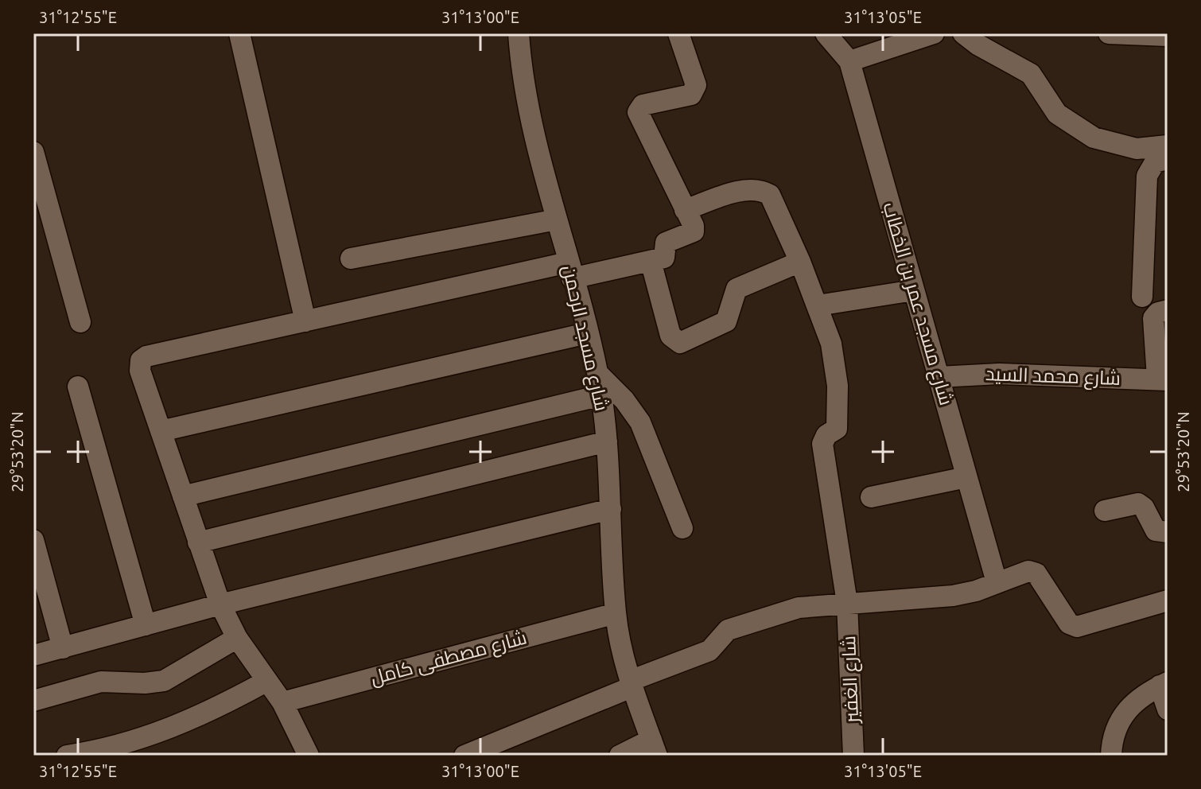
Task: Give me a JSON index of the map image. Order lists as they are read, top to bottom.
{
  "streets": {
    "street": [
      "شارع مسجد عمر بن الخطاب",
      "شارع مسجد الرحمن",
      "شارع محمد السيد",
      "شارع مصطفى كامل",
      "شارع الغفير"
    ]
  },
  "crossings": [
    ["شارع مسجد عمر بن الخطاب", "شارع محمد السيد"],
    ["شارع مسجد الرحمن", "شارع مصطفى كامل"]
  ],
  "coordinates": [
    "31°12'55\"E",
    "31°13'00\"E",
    "31°13'05\"E",
    "29°53'20\"N"
  ]
}
